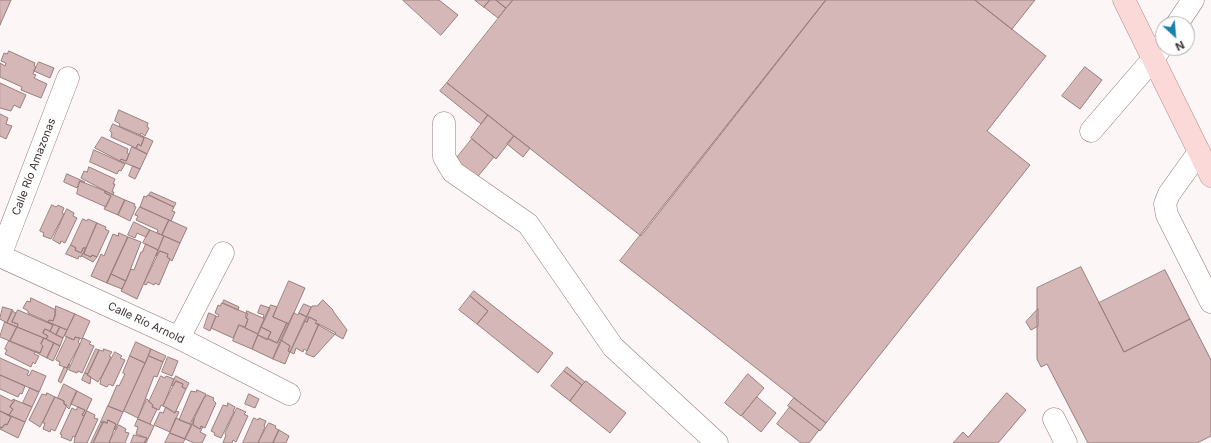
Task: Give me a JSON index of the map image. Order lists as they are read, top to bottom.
{
  "streets": {
    "street": ["Calle Río Amazonas", "Calle Río Arnold"]
  },
  "crossings": [
    ["Calle Río Amazonas", "Calle Río Arnold"]
  ],
  "north": "bottom right"
}
